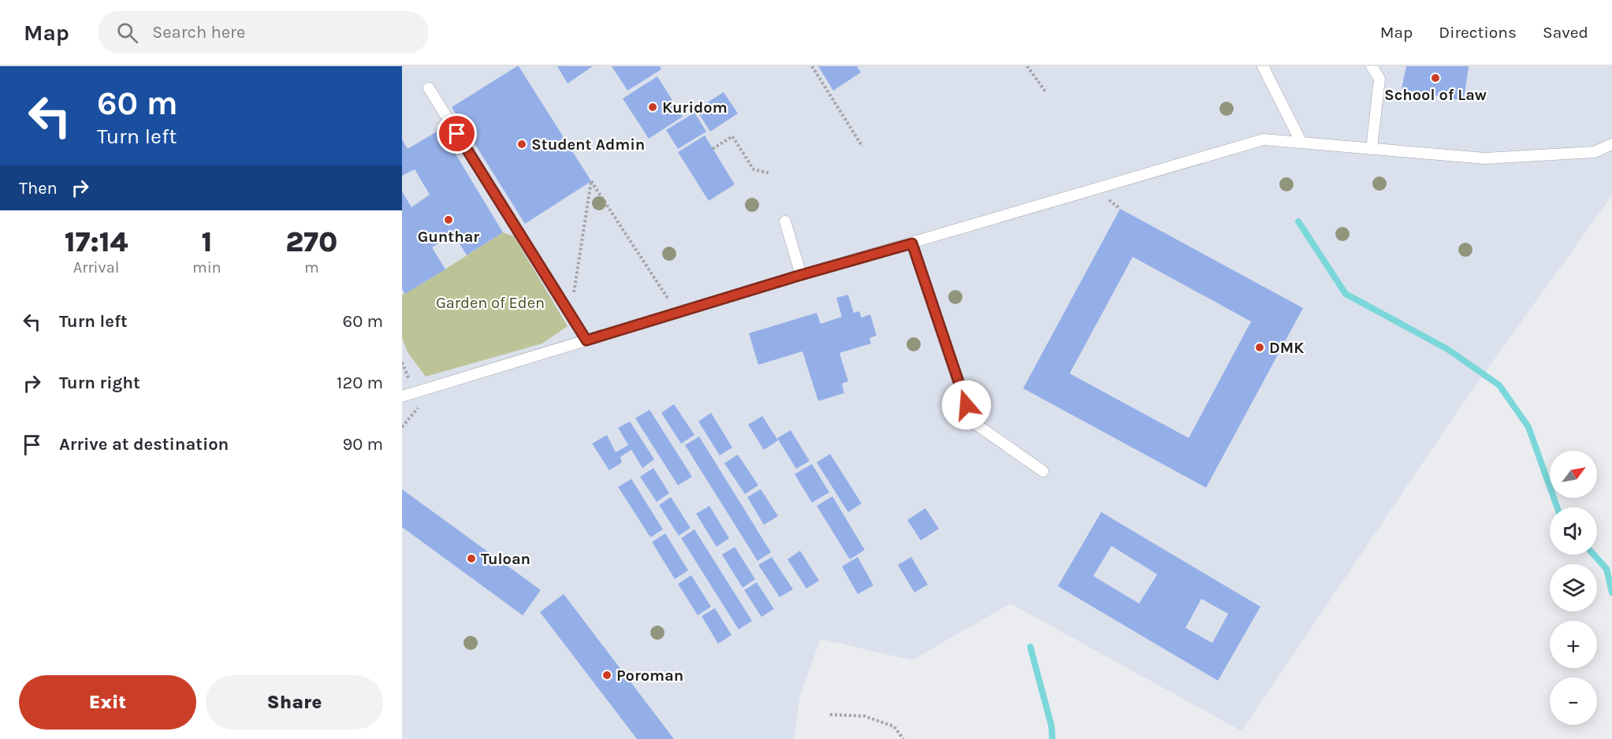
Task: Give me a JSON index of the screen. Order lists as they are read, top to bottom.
{
  "parks": ["Garden of Eden"],
  "places": [
    "School of Law",
    "Kuridom",
    "Student Admin",
    "Gunthar",
    "DMK",
    "Tuloan",
    "Poroman"
  ],
  "north": "top right",
  "page": {
    "header": "Map",
    "search": "Search here",
    "nav": ["Map", "Directions", "Saved"],
    "turn": ["60 m", "Turn left"],
    "then": "Then",
    "eta": [
      "17:14",
      "Arrival",
      "1",
      "min",
      "270",
      "m"
    ],
    "list": [
      {
        "name": "Turn left",
        "value": "60 m"
      },
      {
        "name": "Turn right",
        "value": "120 m"
      },
      {
        "name": "Arrive at destination",
        "value": "90 m"
      }
    ],
    "map_buttons": ["+", "−"],
    "buttons": ["Exit", "Share"]
  }
}
